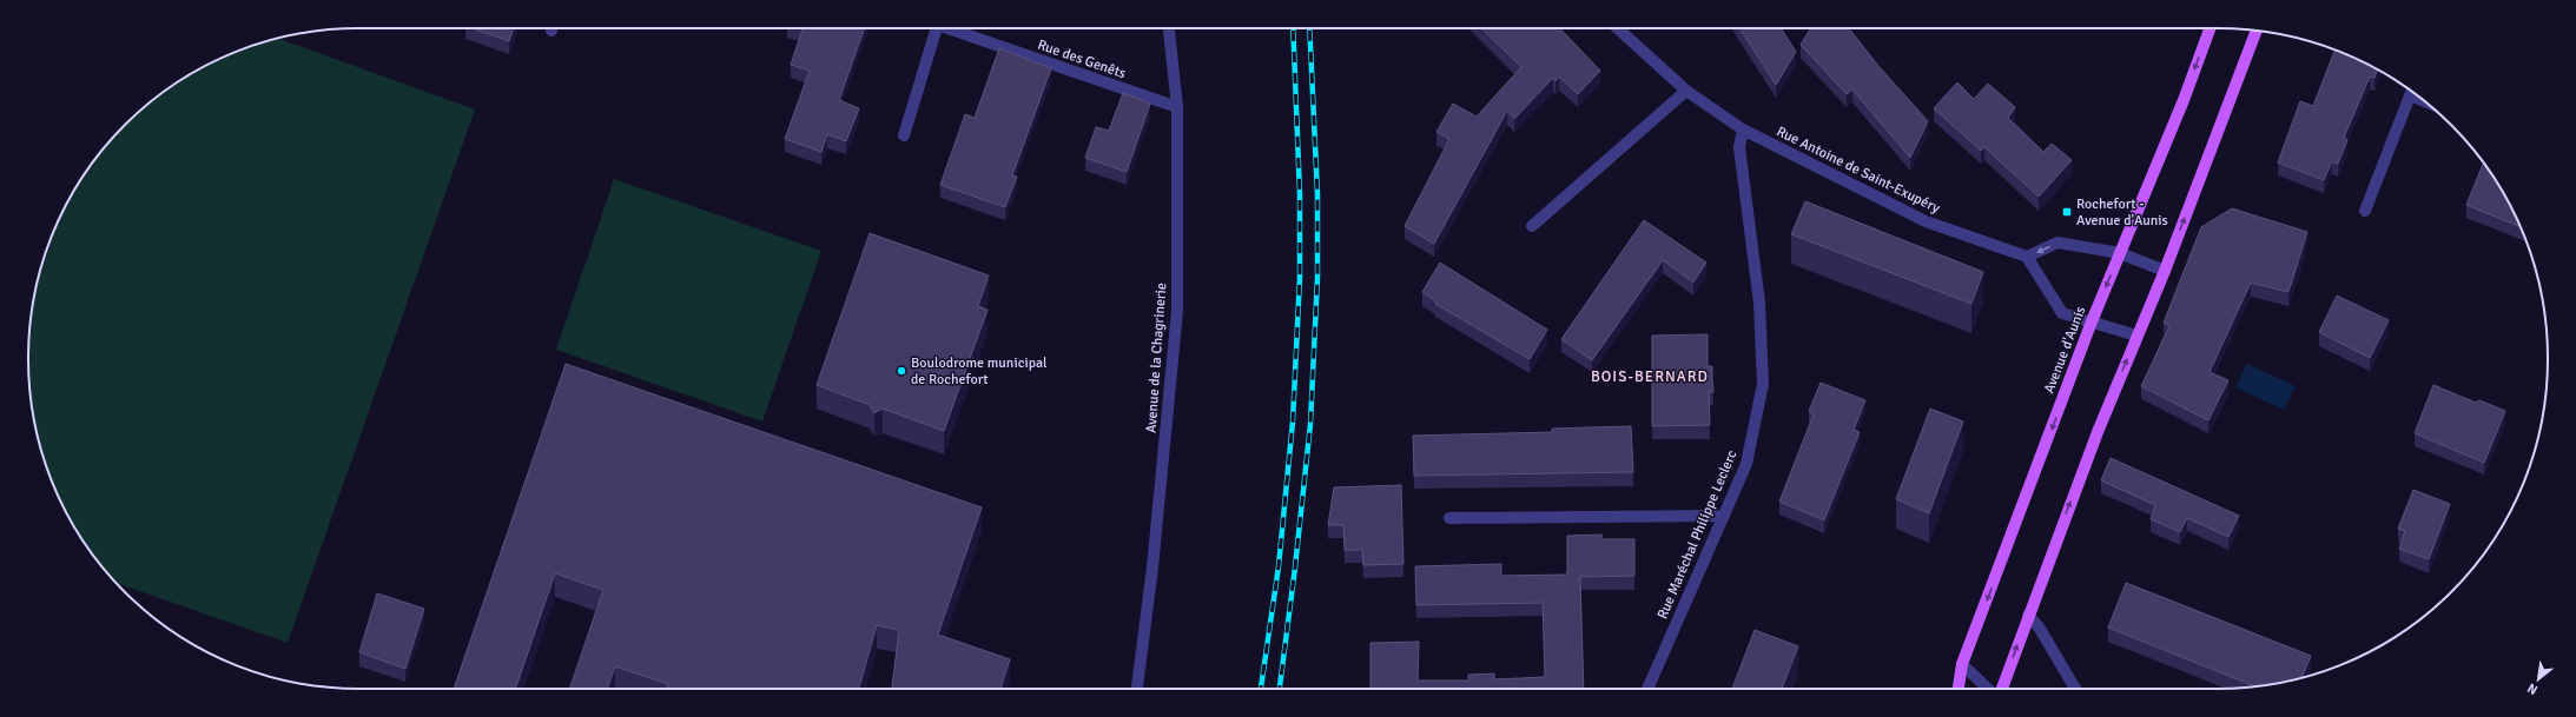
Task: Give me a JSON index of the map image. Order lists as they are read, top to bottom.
{
  "streets": {
    "main road": ["Avenue d'Aunis"],
    "street": [
      "Rue des Genêts",
      "Rue Antoine de Saint-Exupéry",
      "Avenue de la Chagrinerie",
      "Rue Maréchal Philippe Leclerc"
    ]
  },
  "crossings": [
    ["Rue des Genêts", "Avenue de la Chagrinerie"],
    ["Rue Antoine de Saint-Exupéry", "Rue Maréchal Philippe Leclerc"]
  ],
  "districts": ["BOIS-BERNARD"],
  "places": {
    "transit": ["Rochefort - Avenue d'Aunis"],
    "other": ["Boulodrome municipal de Rochefort"]
  },
  "north": "bottom left"
}
